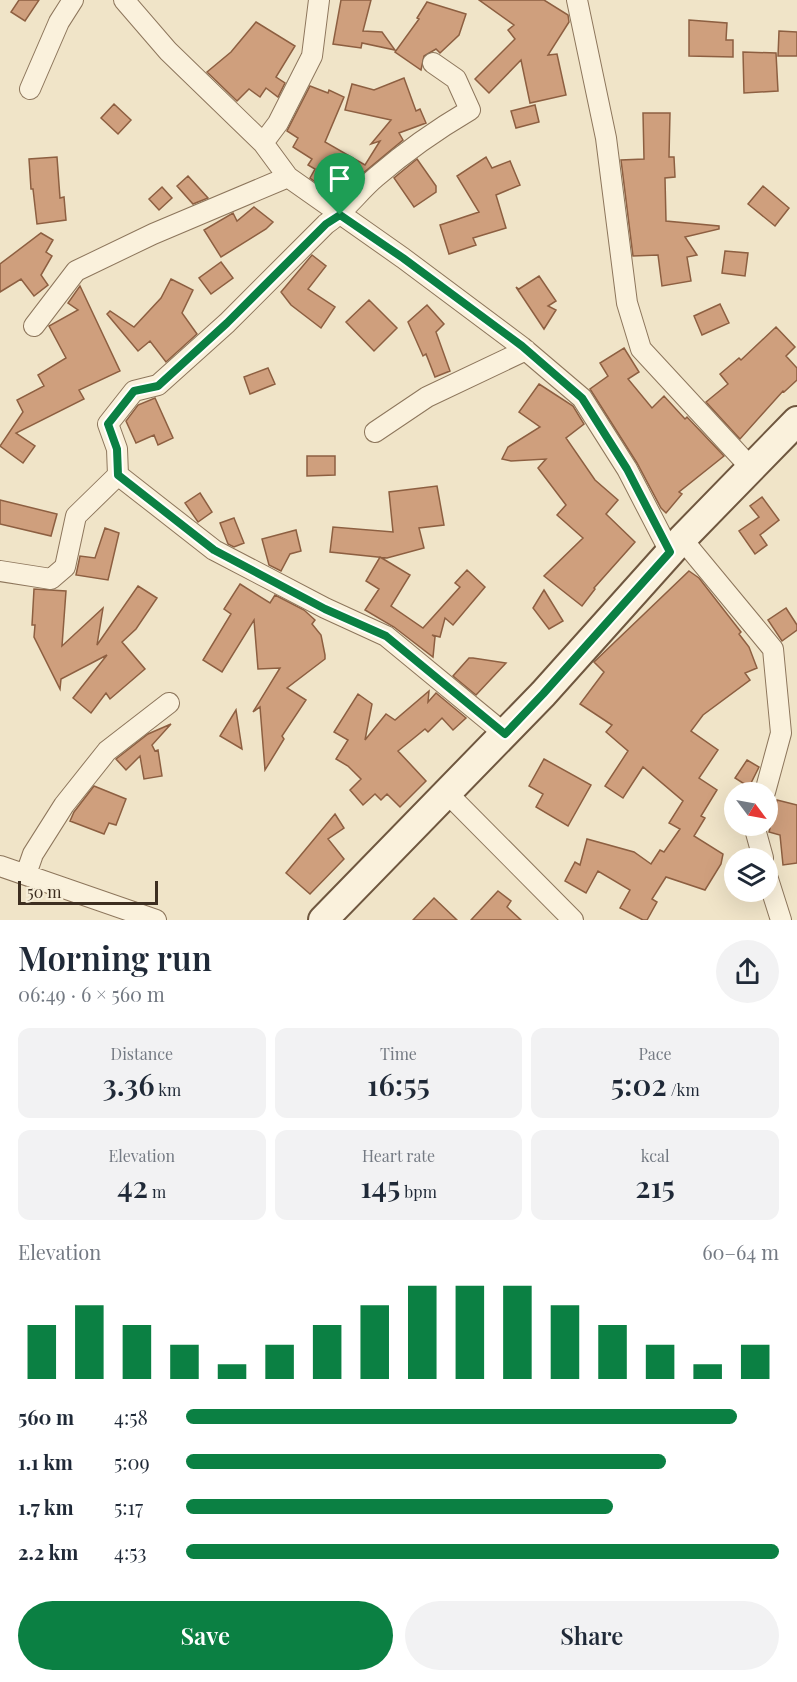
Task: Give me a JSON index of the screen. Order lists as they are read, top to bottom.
{
  "scale_bar": "50 m",
  "north": "bottom right",
  "page": {
    "scale": "50 m",
    "heading": ["Morning run", "06:49 · 6 × 560 m"],
    "stats": [
      ["Distance", "3.36 km"],
      ["Time", "16:55"],
      ["Pace", "5:02 /km"],
      ["Elevation", "42 m"],
      ["Heart rate", "145 bpm"],
      ["kcal", "215"]
    ],
    "chart": ["Elevation", "60–64 m"],
    "list": [
      {
        "name": "560 m",
        "note": "4:58"
      },
      {
        "name": "1.1 km",
        "note": "5:09"
      },
      {
        "name": "1.7 km",
        "note": "5:17"
      },
      {
        "name": "2.2 km",
        "note": "4:53"
      }
    ],
    "buttons": ["Save", "Share"]
  }
}
